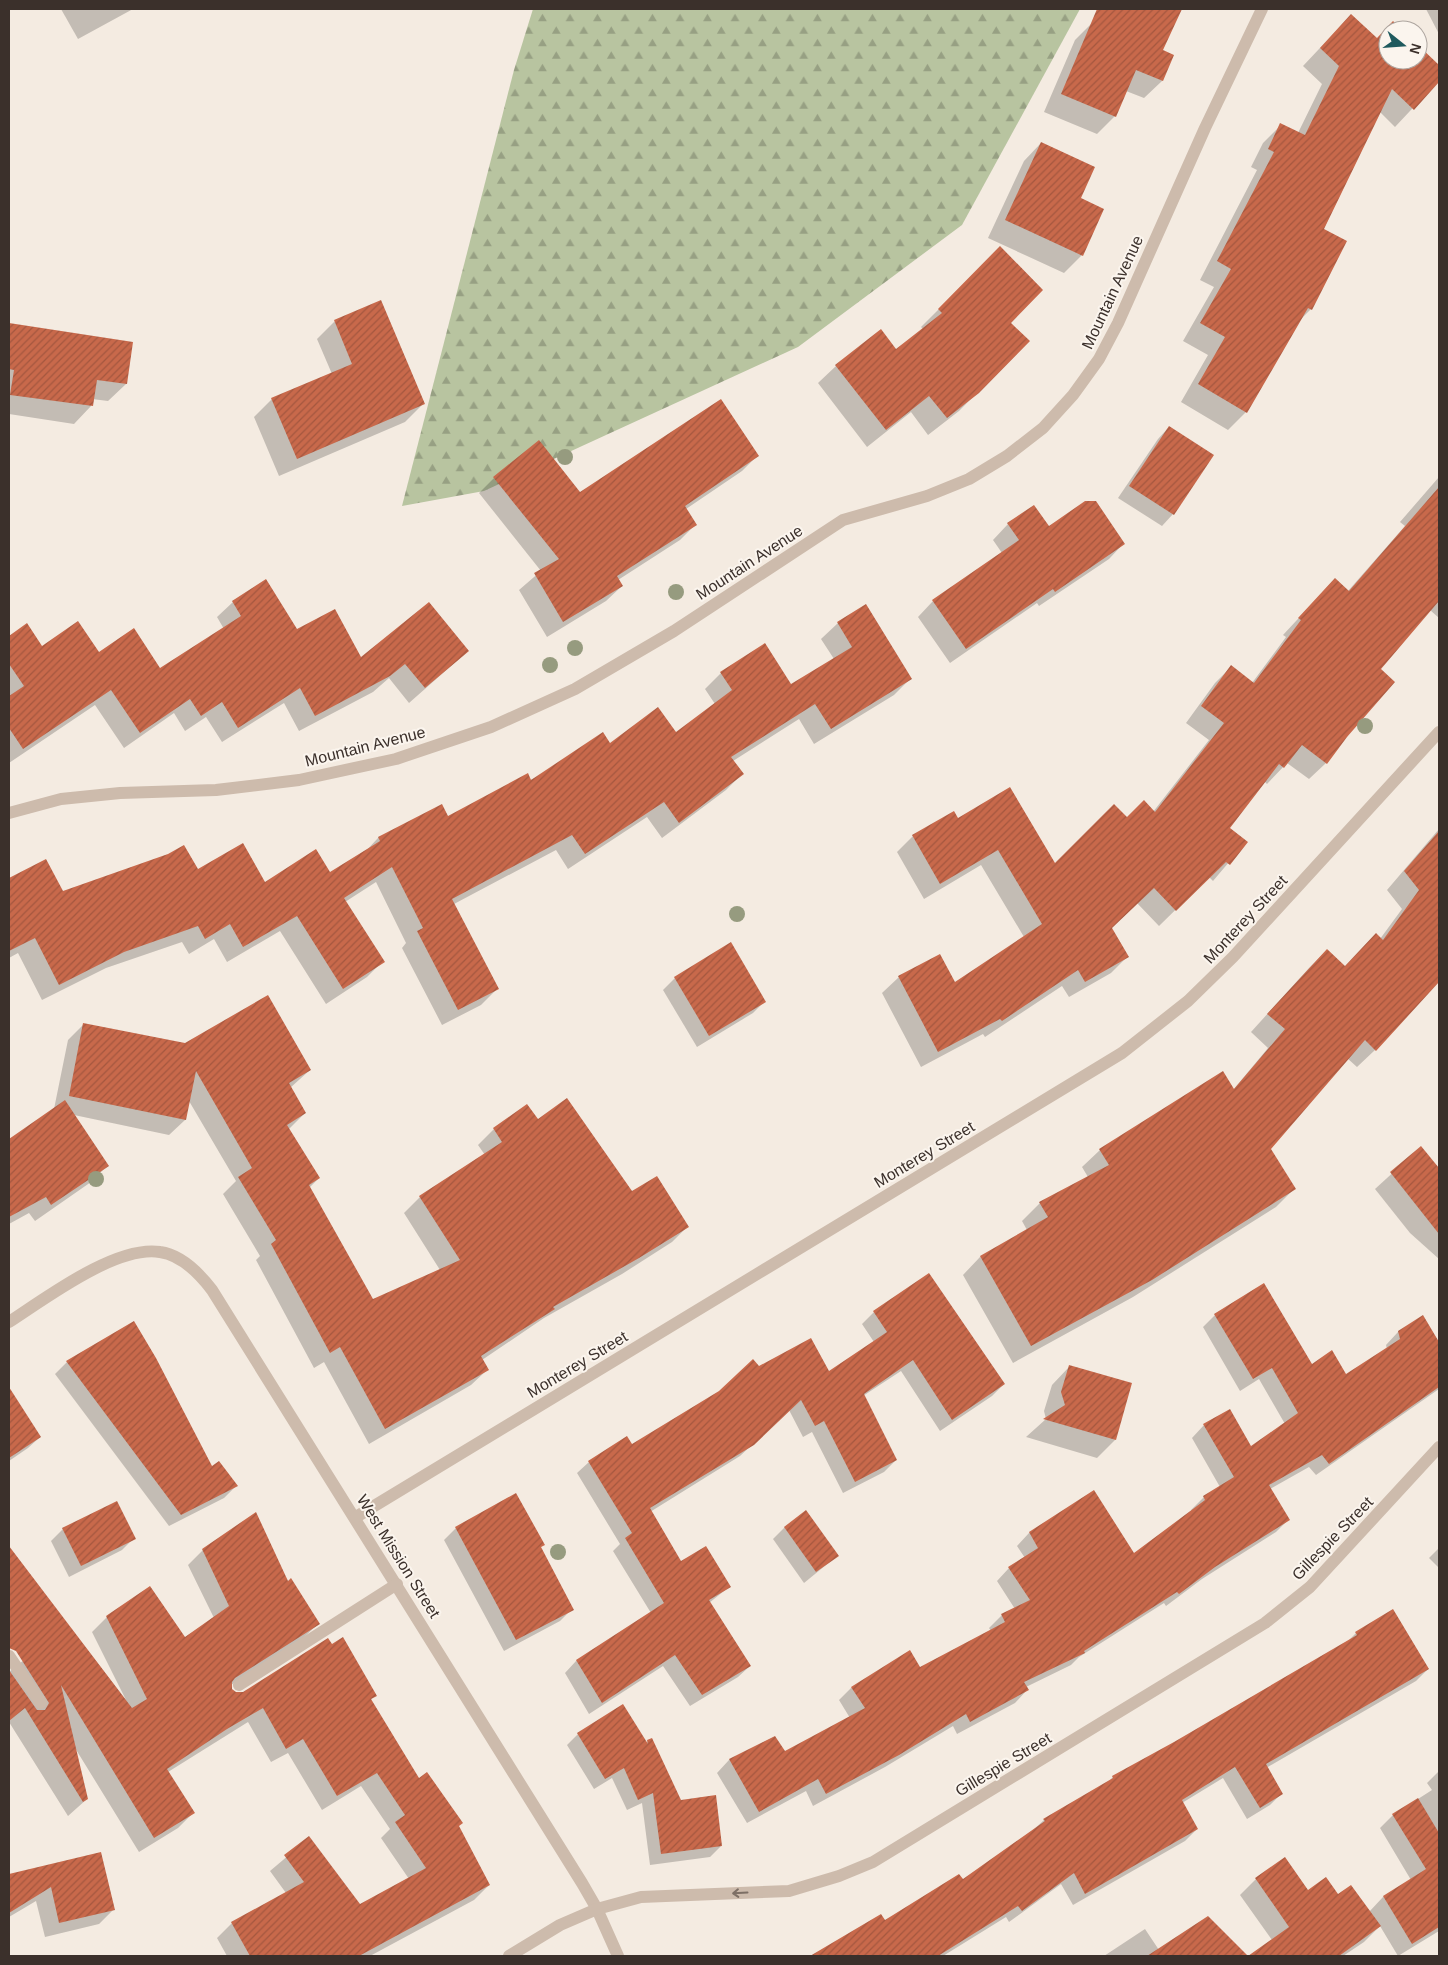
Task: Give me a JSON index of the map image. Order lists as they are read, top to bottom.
{
  "streets": {
    "street": [
      "Mountain Avenue",
      "Monterey Street",
      "Gillespie Street",
      "West Mission Street"
    ]
  },
  "crossings": [
    ["Monterey Street", "West Mission Street"],
    ["Gillespie Street", "West Mission Street"]
  ],
  "one_way": ["Gillespie Street"],
  "north": "right"
}
